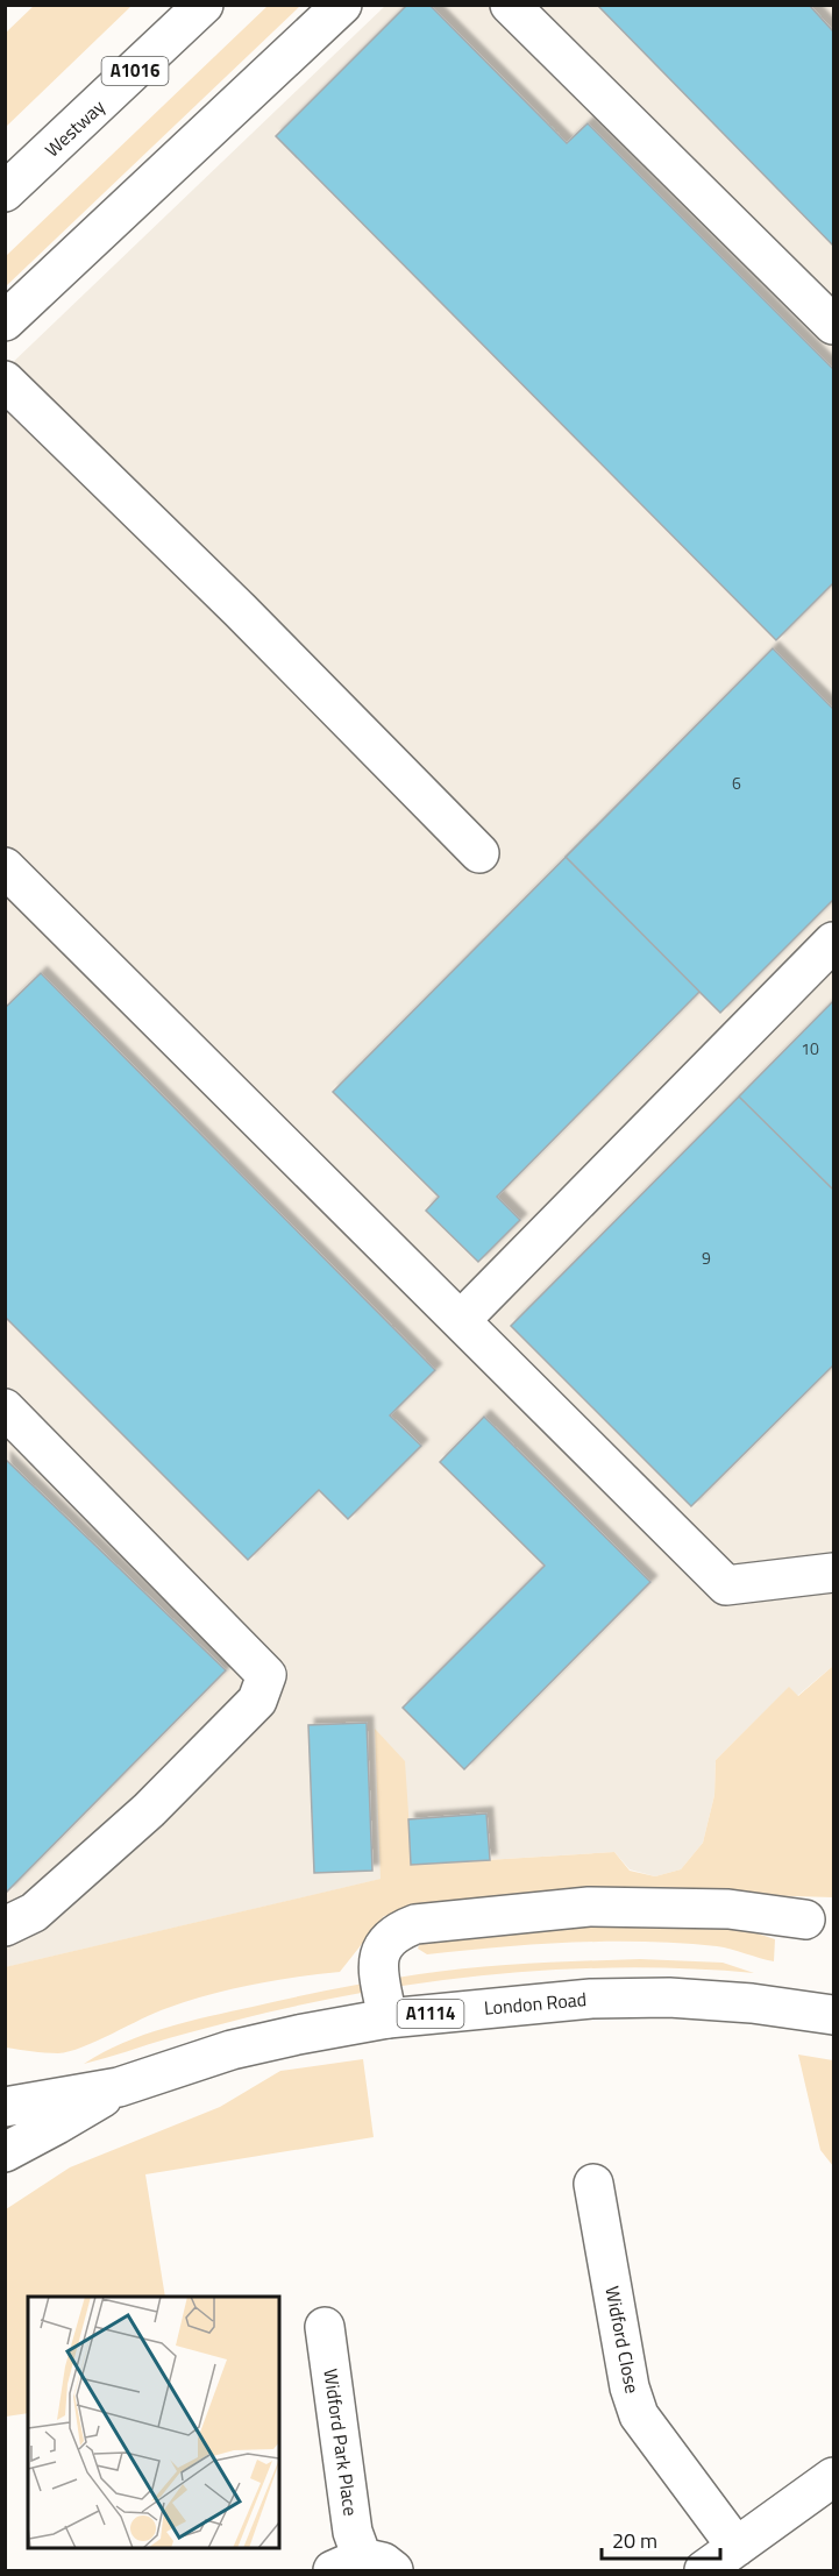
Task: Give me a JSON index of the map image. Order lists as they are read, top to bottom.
{
  "streets": {
    "main road": [
      "A1016",
      "Westway",
      "London Road",
      "A1114",
      "Widford Close",
      "Widford Park Place"
    ]
  },
  "house_numbers": ["6", "10", "9"],
  "scale_bar": "20 m"
}
